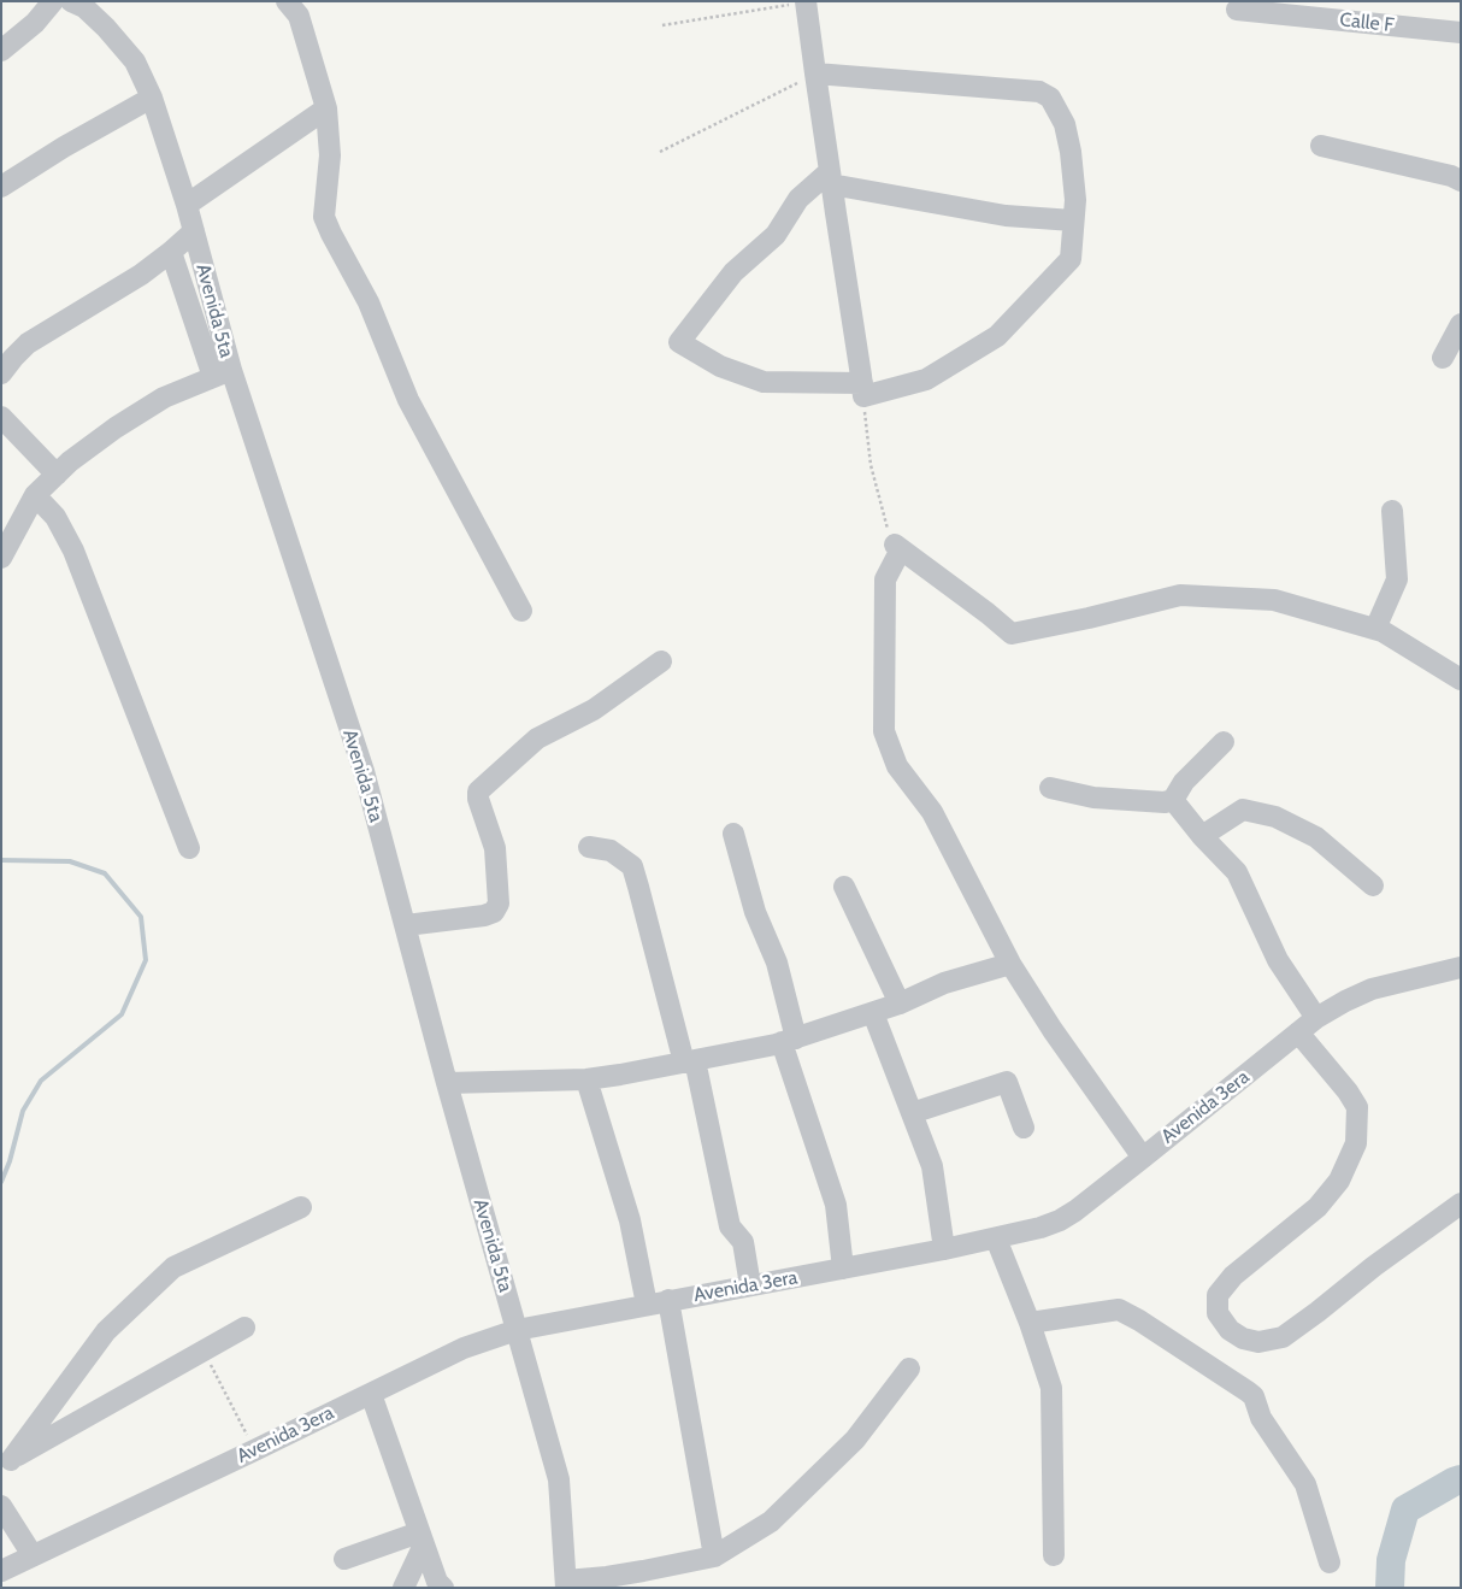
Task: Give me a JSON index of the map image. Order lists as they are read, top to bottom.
{
  "streets": {
    "street": ["Calle F", "Avenida 5ta", "Avenida 3era"]
  },
  "crossings": [
    ["Avenida 5ta", "Avenida 3era"]
  ]
}
